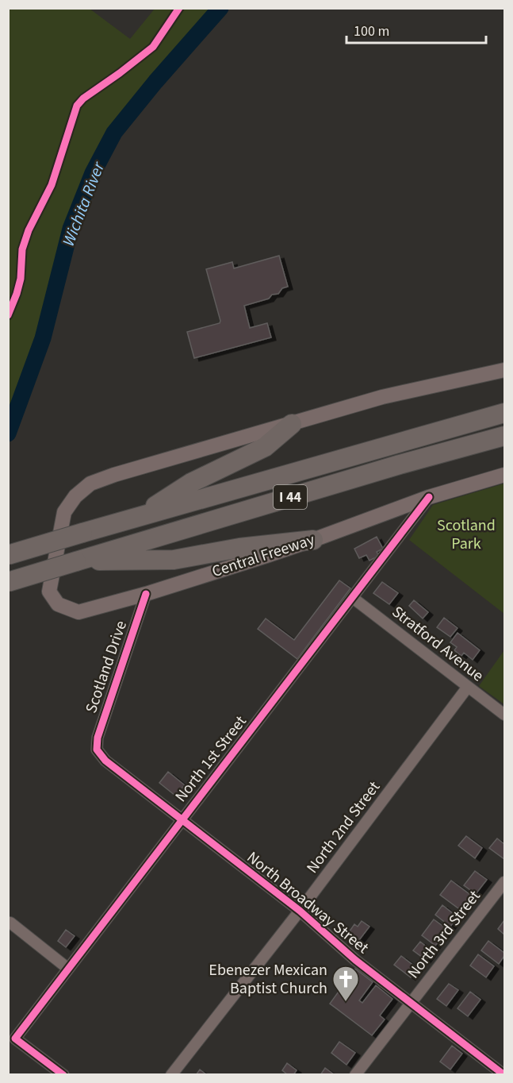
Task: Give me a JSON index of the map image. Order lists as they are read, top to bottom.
{
  "streets": {
    "highway": ["I 44"],
    "main road": ["Central Freeway"],
    "street": [
      "Stratford Avenue",
      "Scotland Drive",
      "North 1st Street",
      "North 2nd Street",
      "North Broadway Street",
      "North 3rd Street"
    ]
  },
  "crossings": [
    ["Central Freeway", "Scotland Drive"],
    ["Central Freeway", "North 1st Street"],
    ["Stratford Avenue", "North 1st Street"],
    ["Stratford Avenue", "North 2nd Street"],
    ["Scotland Drive", "North Broadway Street"],
    ["North 1st Street", "North Broadway Street"],
    ["North 2nd Street", "North Broadway Street"],
    ["North Broadway Street", "North 3rd Street"]
  ],
  "water": ["Wichita River"],
  "parks": ["Scotland Park"],
  "places": {
    "church": ["Ebenezer Mexican Baptist Church"]
  },
  "scale_bar": "100 m"
}
